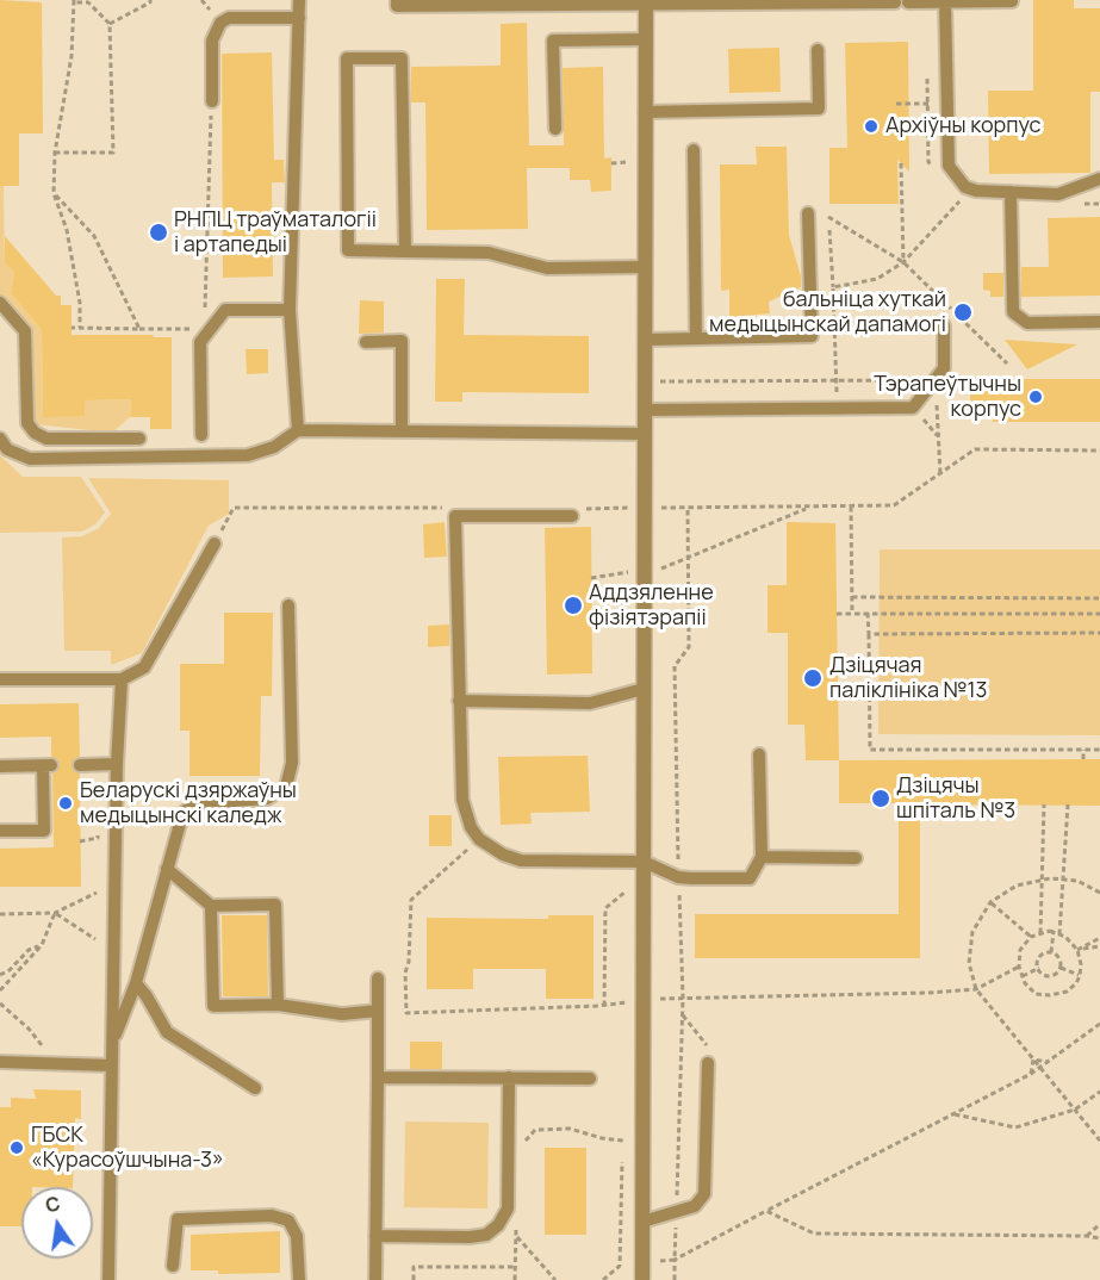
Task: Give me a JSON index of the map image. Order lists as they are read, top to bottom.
{
  "places": [
    "Архіўны корпус",
    "РНПЦ траўматалогіі і артапедыі",
    "бальніца хуткай медыцынскай дапамогі",
    "Тэрапеўтычны корпус",
    "Аддзяленне фізіятэрапіі",
    "Дзіцячая паліклініка №13",
    "Дзіцячы шпіталь №3",
    "Беларускі дзяржаўны медыцынскі каледж",
    "ГБСК «Курасоўшчына-3»"
  ],
  "north": "top"
}
